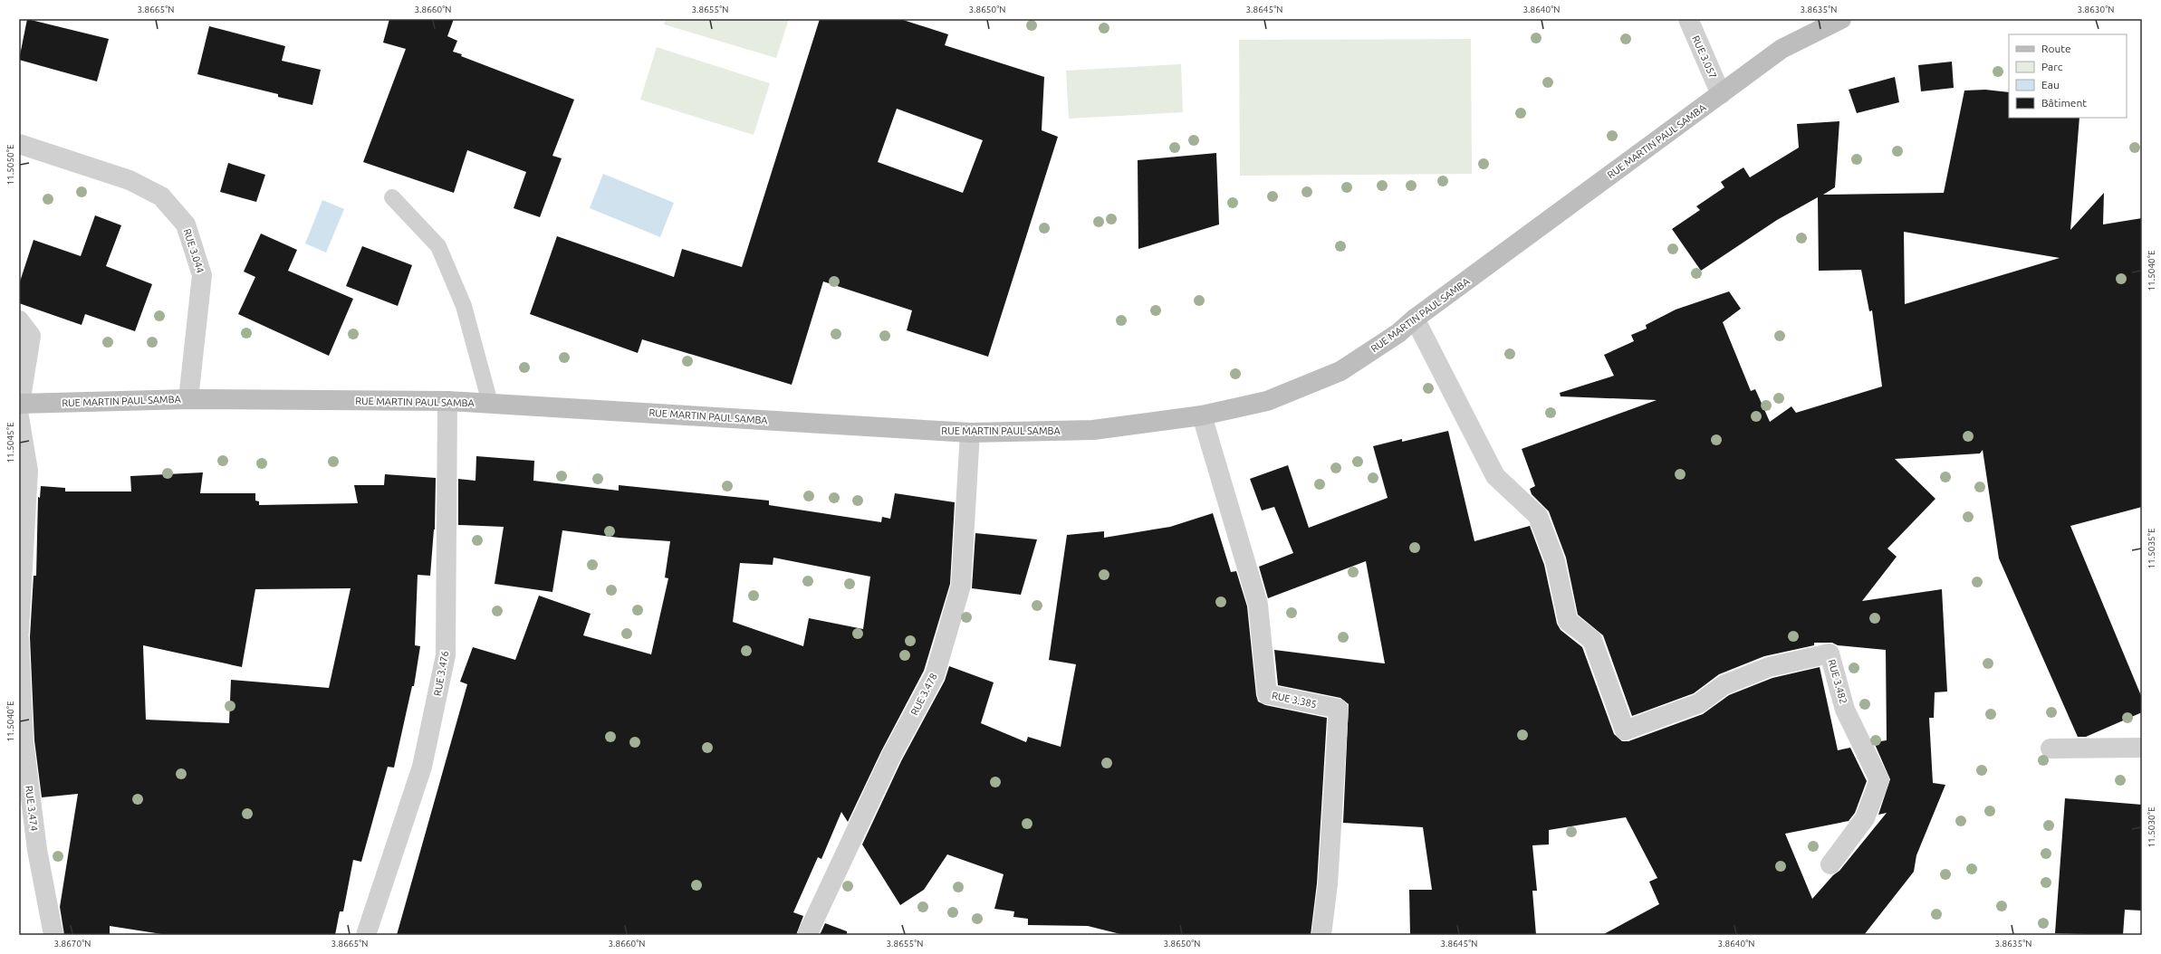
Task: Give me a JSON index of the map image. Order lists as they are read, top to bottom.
{
  "streets": {
    "main road": ["RUE MARTIN PAUL SAMBA"],
    "street": [
      "RUE 3.057",
      "RUE 3.044",
      "RUE 3.476",
      "RUE 3.482",
      "RUE 3.478",
      "RUE 3.385",
      "RUE 3.474"
    ]
  },
  "crossings": [
    ["RUE 3.057", "RUE MARTIN PAUL SAMBA"],
    ["RUE MARTIN PAUL SAMBA", "RUE 3.044"],
    ["RUE MARTIN PAUL SAMBA", "RUE 3.476"],
    ["RUE MARTIN PAUL SAMBA", "RUE 3.482"],
    ["RUE MARTIN PAUL SAMBA", "RUE 3.478"],
    ["RUE MARTIN PAUL SAMBA", "RUE 3.385"]
  ],
  "legend": [
    "Route",
    "Parc",
    "Eau",
    "Bâtiment"
  ],
  "coordinates": [
    "3.8665°N",
    "3.8660°N",
    "3.8655°N",
    "3.8650°N",
    "3.8645°N",
    "3.8640°N",
    "3.8635°N",
    "3.8630°N",
    "11.5050°E",
    "11.5040°E",
    "11.5045°E",
    "11.5035°E",
    "11.5030°E",
    "3.8670°N"
  ]
}
